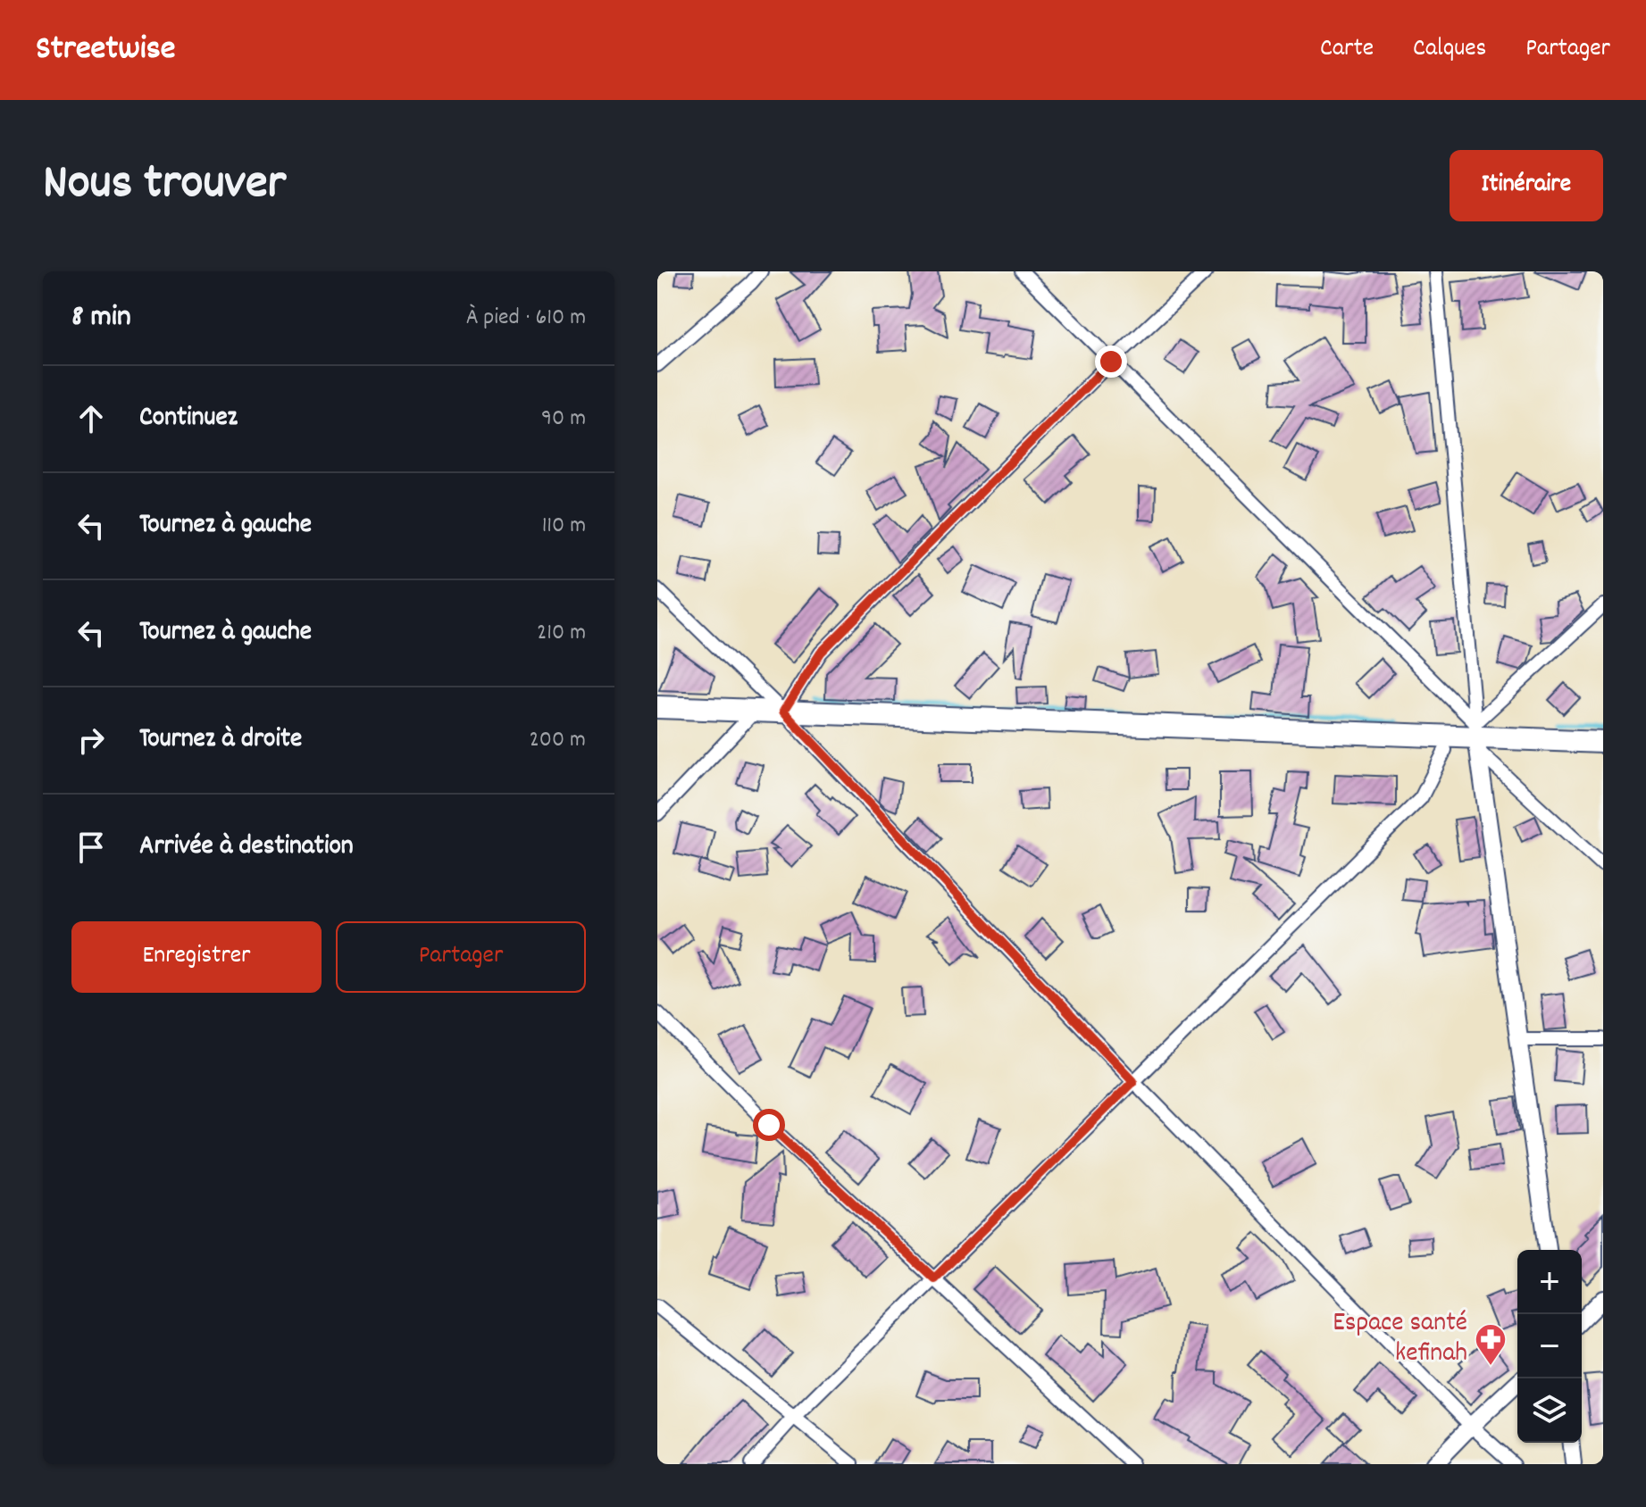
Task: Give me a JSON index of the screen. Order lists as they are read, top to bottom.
{
  "places": {
    "pharmacy": ["Espace santé kefinah"]
  },
  "page": {
    "header": "Streetwise",
    "nav": ["Carte", "Calques", "Partager"],
    "title": "Nous trouver",
    "buttons": [
      "Itinéraire",
      ["Enregistrer", "Partager"]
    ],
    "heading": ["8 min", "À pied · 610 m"],
    "list": [
      ["Continuez", "90 m"],
      ["Tournez à gauche", "110 m"],
      ["Tournez à gauche", "210 m"],
      ["Tournez à droite", "200 m"],
      "Arrivée à destination"
    ],
    "map_buttons": ["+", "−"]
  }
}
